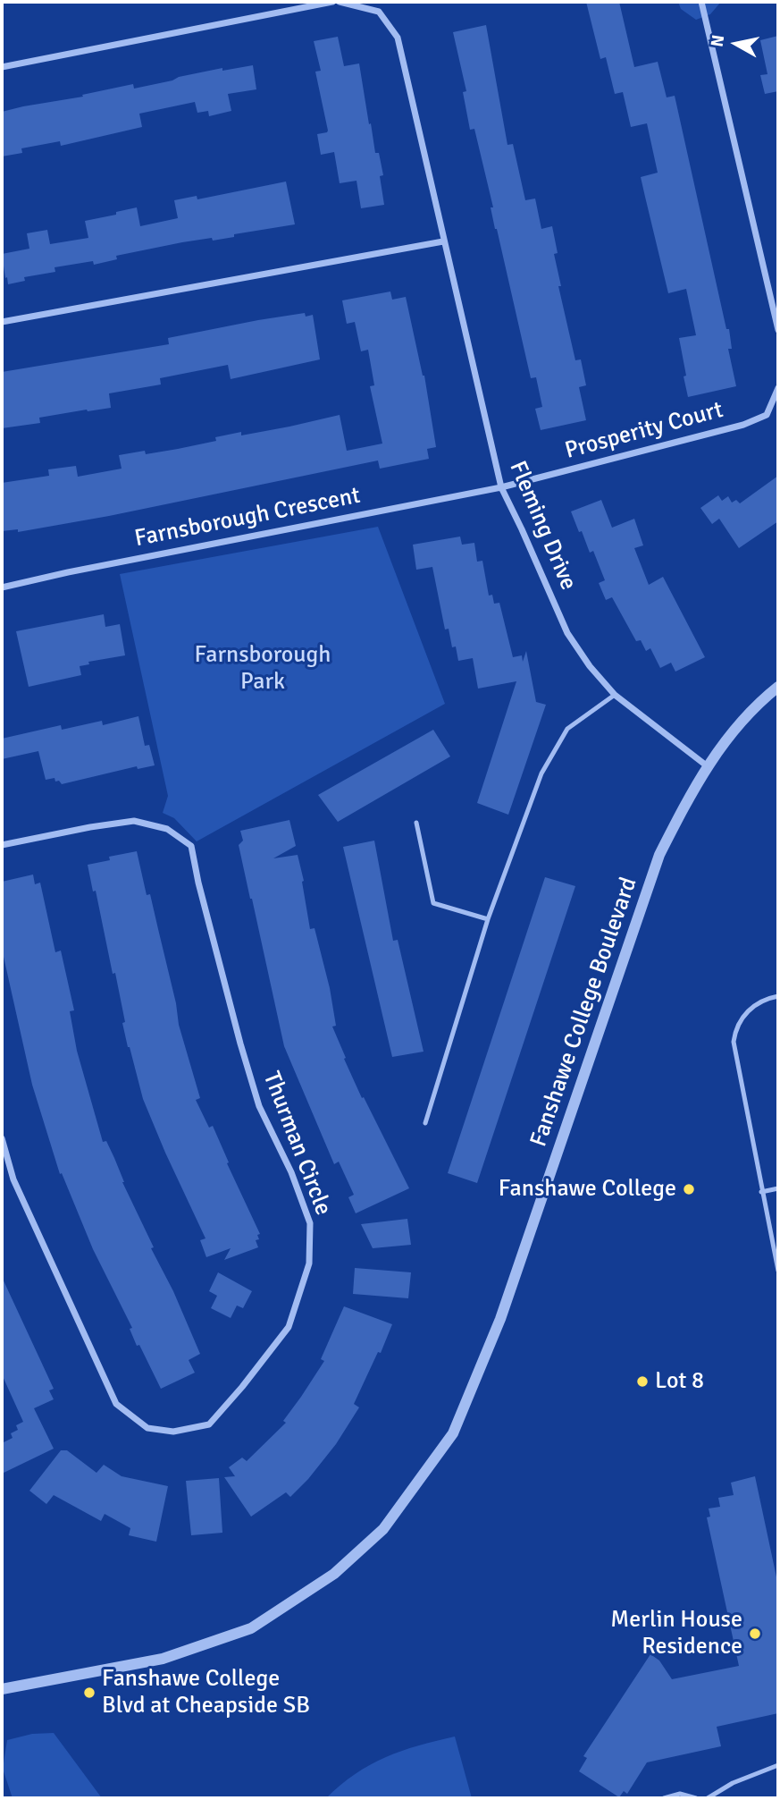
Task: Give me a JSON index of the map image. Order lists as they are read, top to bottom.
{
  "streets": {
    "street": [
      "Prosperity Court",
      "Farnsborough Crescent",
      "Fleming Drive",
      "Fanshawe College Boulevard",
      "Thurman Circle"
    ]
  },
  "crossings": [
    ["Prosperity Court", "Farnsborough Crescent"],
    ["Prosperity Court", "Fleming Drive"],
    ["Farnsborough Crescent", "Fleming Drive"],
    ["Fleming Drive", "Fanshawe College Boulevard"]
  ],
  "parks": ["Farnsborough Park"],
  "places": [
    "Fanshawe College",
    "Lot 8",
    "Merlin House Residence",
    "Fanshawe College Blvd at Cheapside SB"
  ],
  "north": "left"
}
